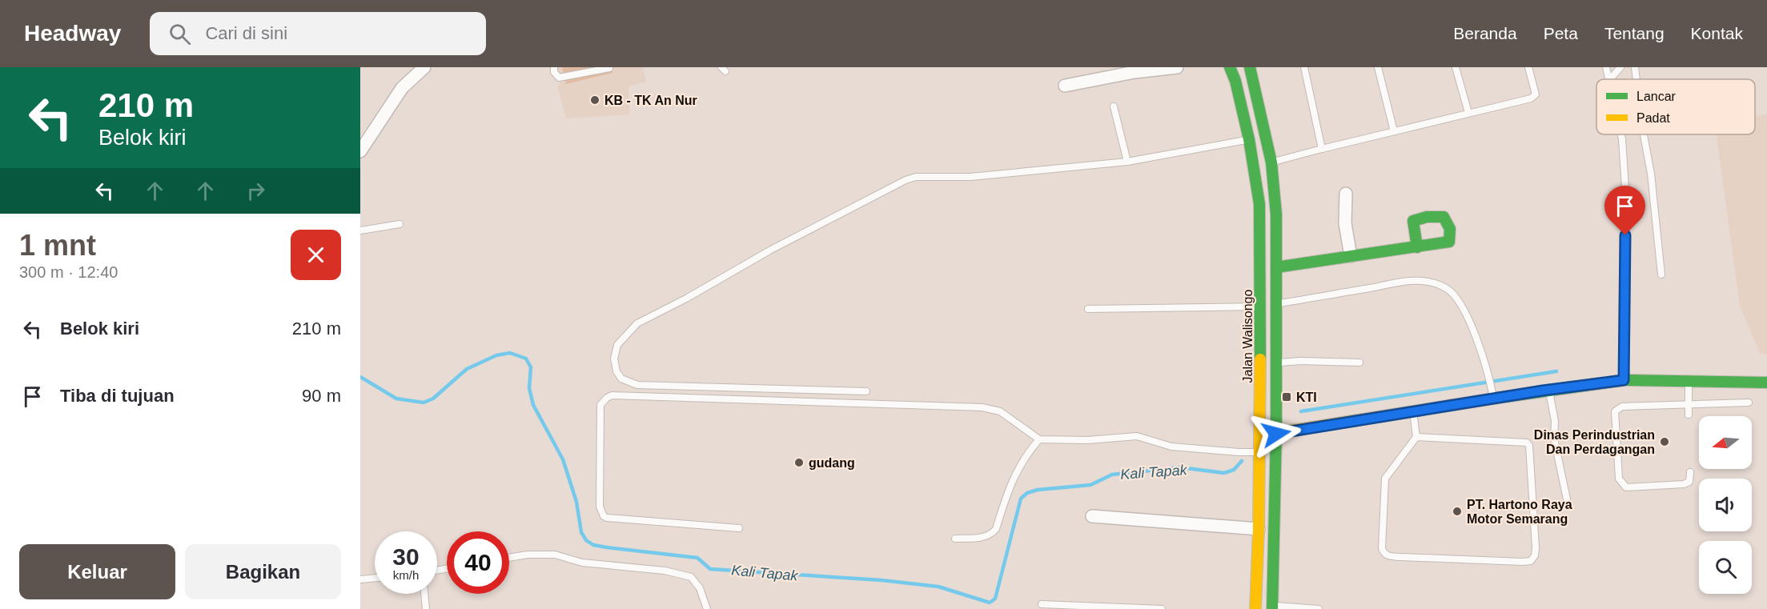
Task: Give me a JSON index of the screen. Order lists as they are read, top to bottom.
{
  "streets": {
    "main road": ["Jalan Walisongo"]
  },
  "water": ["Kali Tapak"],
  "places": {
    "other": [
      "KB - TK An Nur",
      "Dinas Perindustrian Dan Perdagangan",
      "gudang",
      "PT. Hartono Raya Motor Semarang"
    ],
    "transit": ["KTI"]
  },
  "legend": ["Lancar", "Padat"],
  "north": "left",
  "page": {
    "header": "Headway",
    "search": "Cari di sini",
    "nav": [
      "Beranda",
      "Peta",
      "Tentang",
      "Kontak"
    ],
    "turn": ["210 m", "Belok kiri"],
    "heading": ["1 mnt", "300 m · 12:40"],
    "list": [
      {
        "name": "Belok kiri",
        "value": "210 m"
      },
      {
        "name": "Tiba di tujuan",
        "value": "90 m"
      }
    ],
    "speed": "30 km/h",
    "limit": "40",
    "buttons": ["Keluar", "Bagikan"]
  }
}
